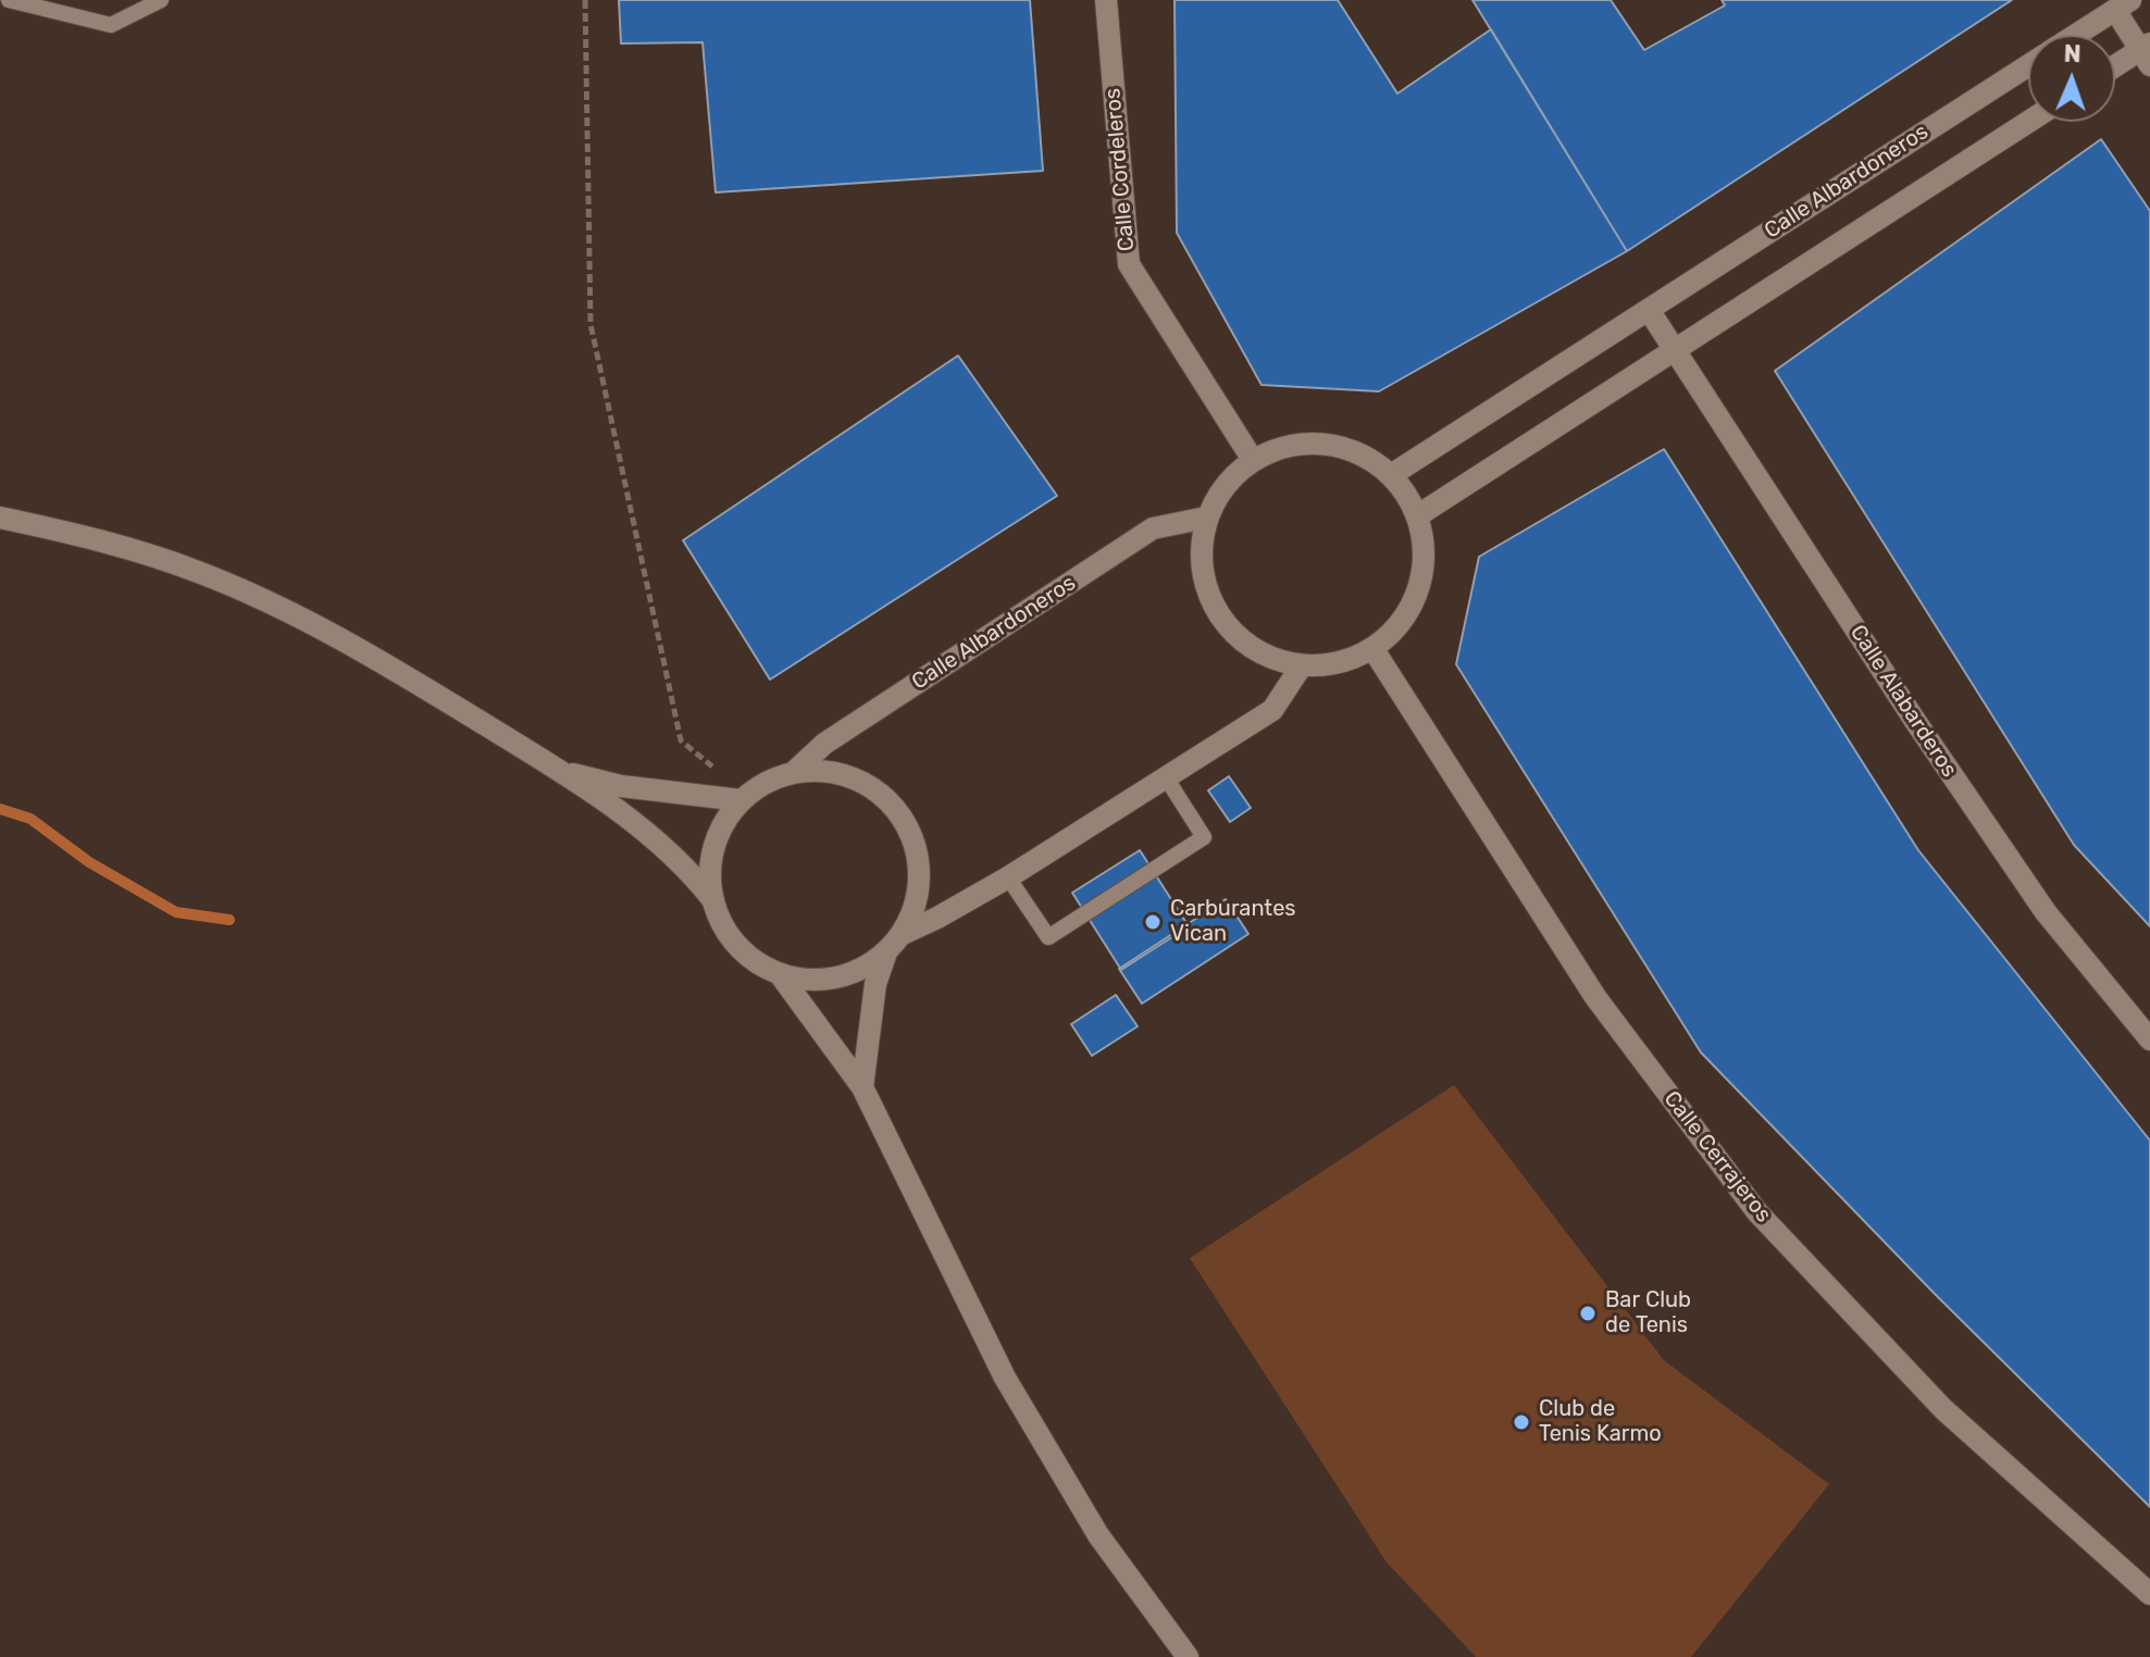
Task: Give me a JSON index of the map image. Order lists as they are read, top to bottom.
{
  "streets": {
    "street": [
      "Calle Cordeleros",
      "Calle Albardoneros",
      "Calle Alabarderos",
      "Calle Cerrajeros"
    ]
  },
  "crossings": [
    ["Calle Cordeleros", "Calle Albardoneros"],
    ["Calle Cordeleros", "Calle Cerrajeros"],
    ["Calle Albardoneros", "Calle Cerrajeros"]
  ],
  "places": ["Carburantes Vican", "Bar Club de Tenis", "Club de Tenis Karmo"],
  "north": "top"
}
